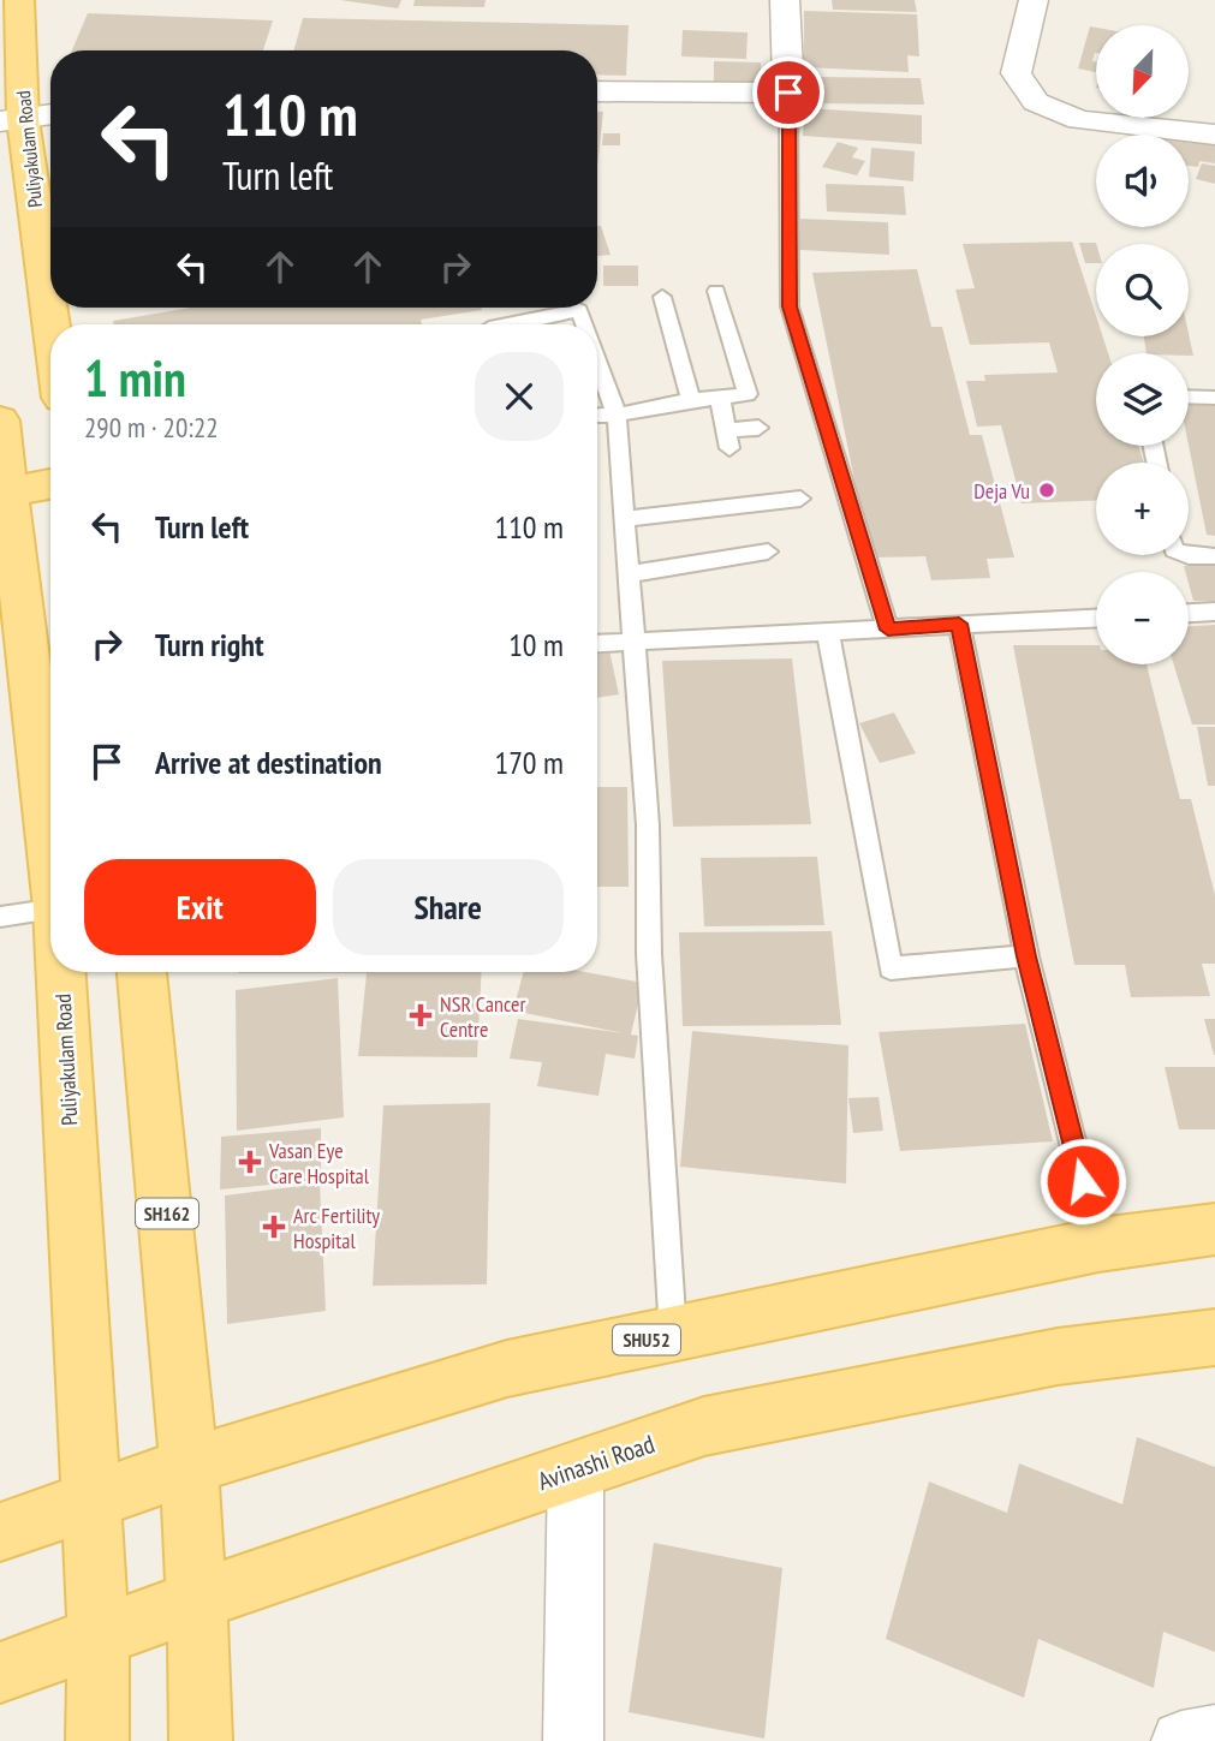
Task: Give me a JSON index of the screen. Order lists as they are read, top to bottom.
{
  "streets": {
    "main road": [
      "Puliyakulam Road",
      "SH162",
      "SHU52",
      "Avinashi Road"
    ]
  },
  "crossings": [
    ["Puliyakulam Road", "SHU52"],
    ["Puliyakulam Road", "Avinashi Road"],
    ["SH162", "SHU52"],
    ["SH162", "Avinashi Road"]
  ],
  "places": {
    "other": ["Deja Vu"],
    "health": ["NSR Cancer Centre", "Vasan Eye Care Hospital", "Arc Fertility Hospital"]
  },
  "north": "bottom left",
  "page": {
    "map_buttons": ["+", "−"],
    "turn": ["110 m", "Turn left"],
    "heading": ["1 min", "290 m · 20:22"],
    "list": [
      {
        "name": "Turn left",
        "value": "110 m"
      },
      {
        "name": "Turn right",
        "value": "10 m"
      },
      {
        "name": "Arrive at destination",
        "value": "170 m"
      }
    ],
    "buttons": ["Exit", "Share"]
  }
}
